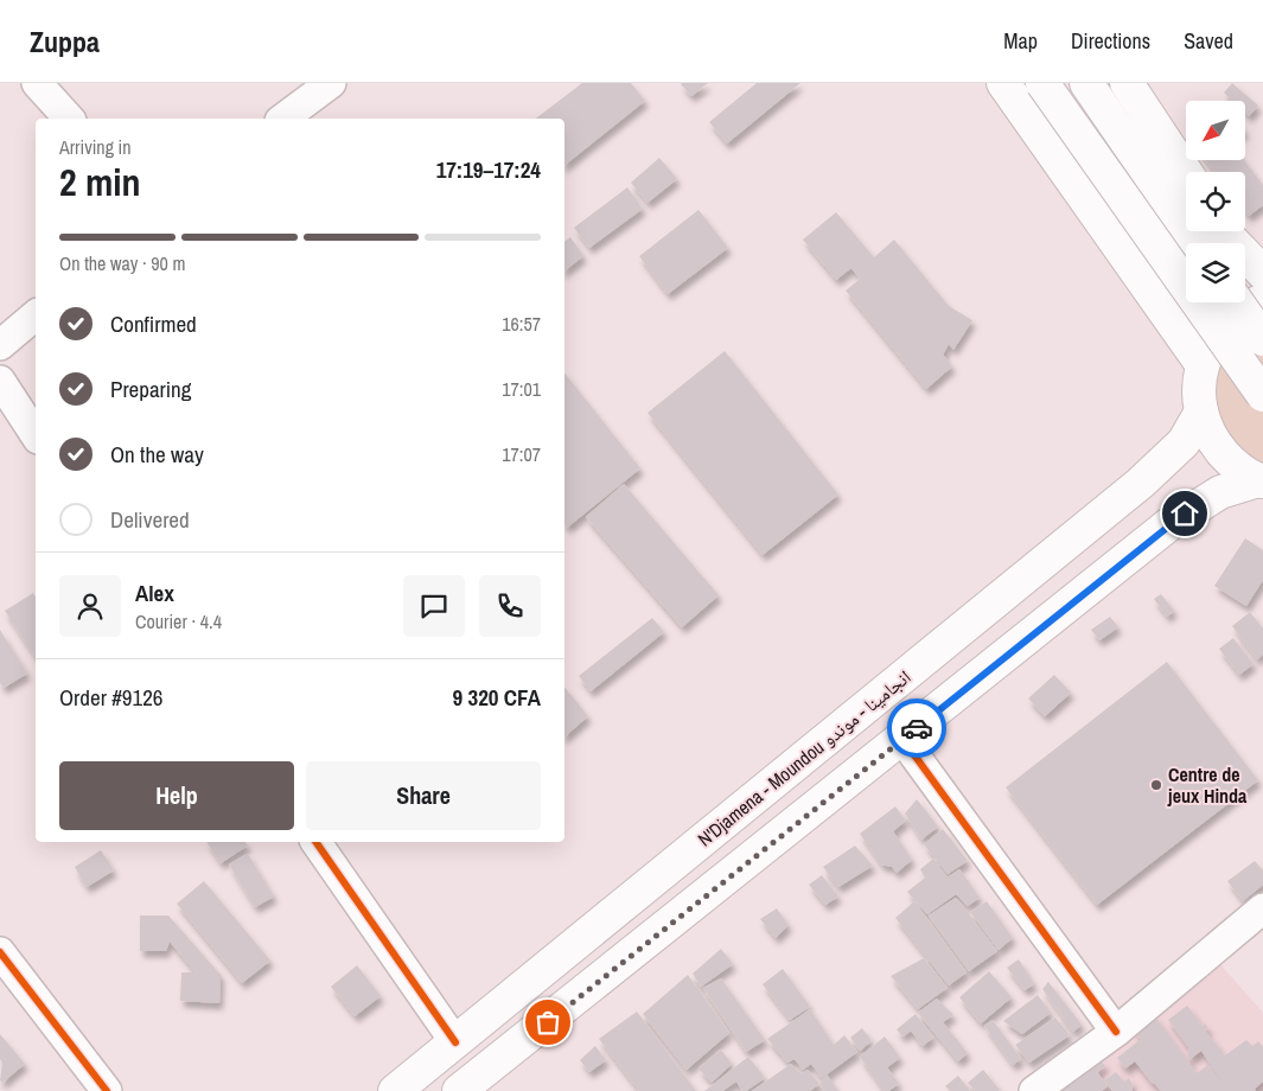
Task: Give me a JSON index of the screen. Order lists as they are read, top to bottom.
{
  "streets": {
    "main road": ["N'Djamena - Moundou انجامينا - موندو"]
  },
  "places": ["Centre de jeux Hinda"],
  "north": "bottom left",
  "page": {
    "header": "Zuppa",
    "nav": ["Map", "Directions", "Saved"],
    "heading": ["2 min", "Arriving in", "17:19–17:24"],
    "panel": [
      "Alex",
      "Courier · 4.4",
      "Order #9126",
      "9 320 CFA"
    ],
    "bar": "On the way · 90 m",
    "list": [
      ["Confirmed", "16:57"],
      ["Preparing", "17:01"],
      ["On the way", "17:07"],
      "Delivered"
    ],
    "buttons": ["Help", "Share"]
  }
}
